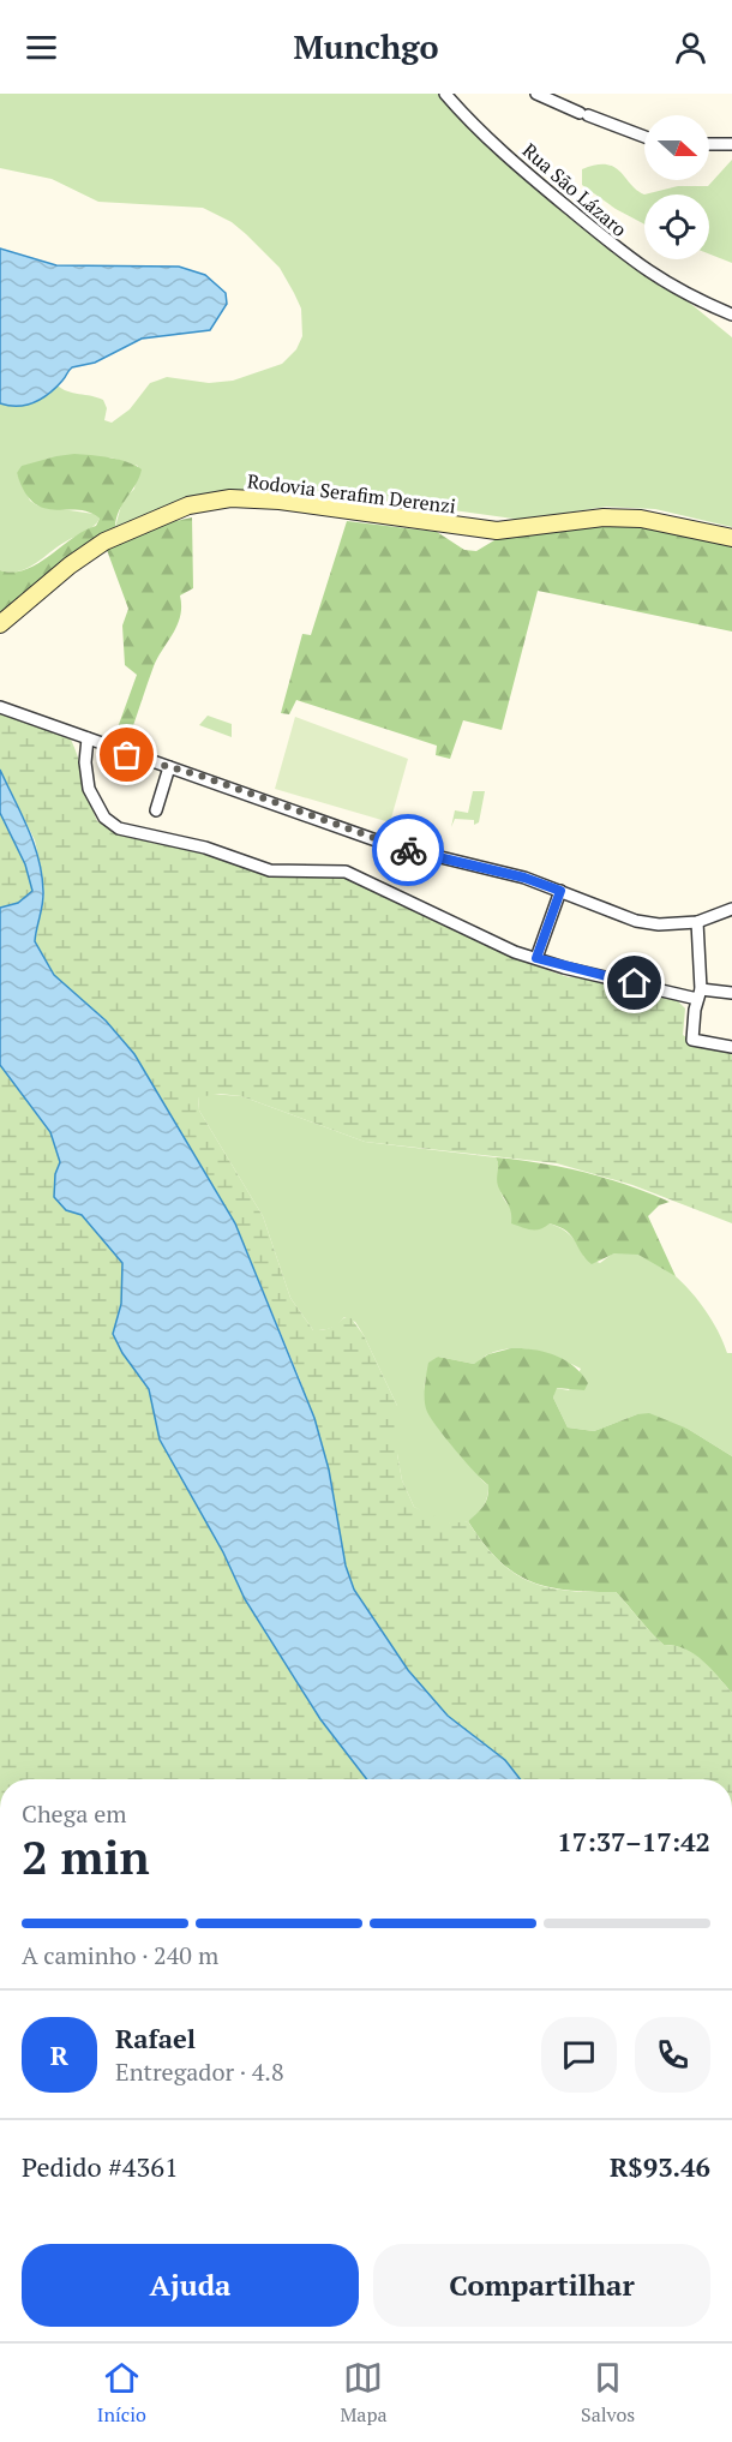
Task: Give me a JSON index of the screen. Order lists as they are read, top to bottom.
{
  "streets": {
    "main road": ["Rodovia Serafim Derenzi"],
    "street": ["Rua São Lázaro"]
  },
  "north": "right",
  "page": {
    "header": "Munchgo",
    "heading": ["2 min", "Chega em", "17:37–17:42"],
    "panel": [
      "Rafael",
      "Entregador · 4.8",
      "Pedido #4361",
      "R$93.46"
    ],
    "bar": "A caminho · 240 m",
    "round": "R",
    "buttons": ["Ajuda", "Compartilhar"],
    "tabs": ["Início", "Mapa", "Salvos"]
  }
}
